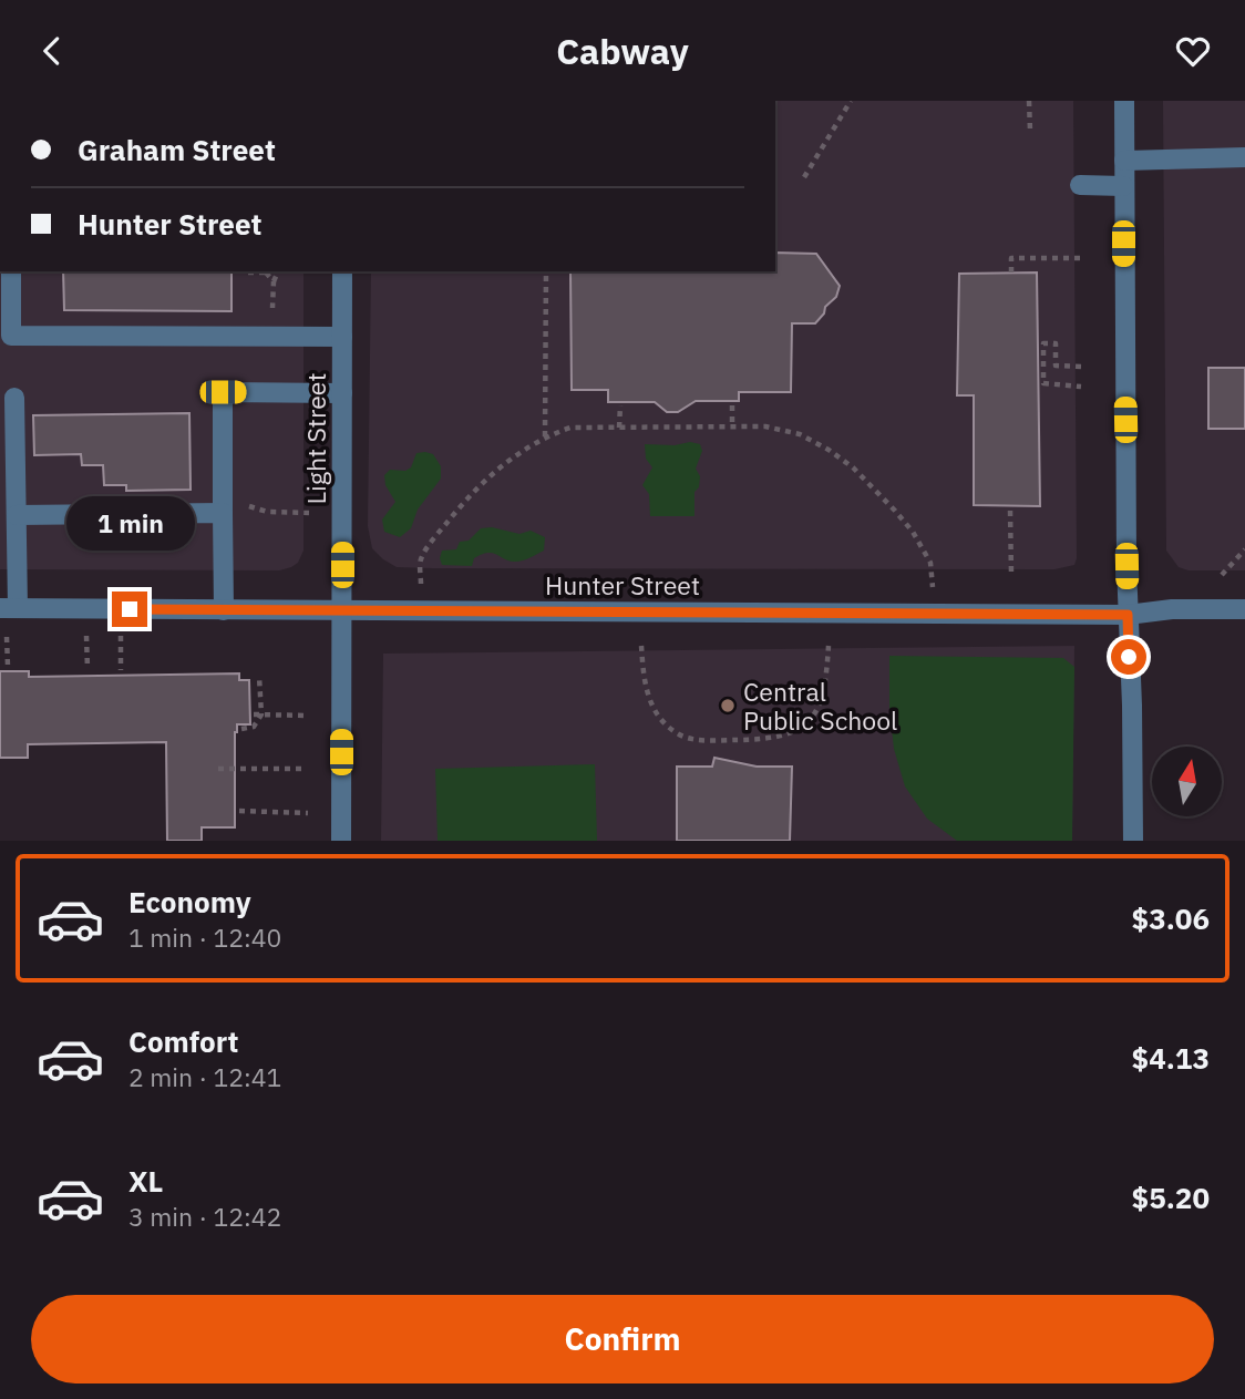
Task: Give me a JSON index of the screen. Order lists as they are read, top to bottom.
{
  "streets": {
    "street": ["Light Street", "Hunter Street"]
  },
  "crossings": [
    ["Light Street", "Hunter Street"]
  ],
  "places": ["Central Public School"],
  "north": "top",
  "page": {
    "header": "Cabway",
    "banner": ["Graham Street", "Hunter Street"],
    "bubble": "1 min",
    "list": [
      {
        "name": "Economy",
        "note": "1 min · 12:40",
        "value": "$3.06"
      },
      {
        "name": "Comfort",
        "note": "2 min · 12:41",
        "value": "$4.13"
      },
      {
        "name": "XL",
        "note": "3 min · 12:42",
        "value": "$5.20"
      }
    ],
    "buttons": "Confirm"
  }
}
